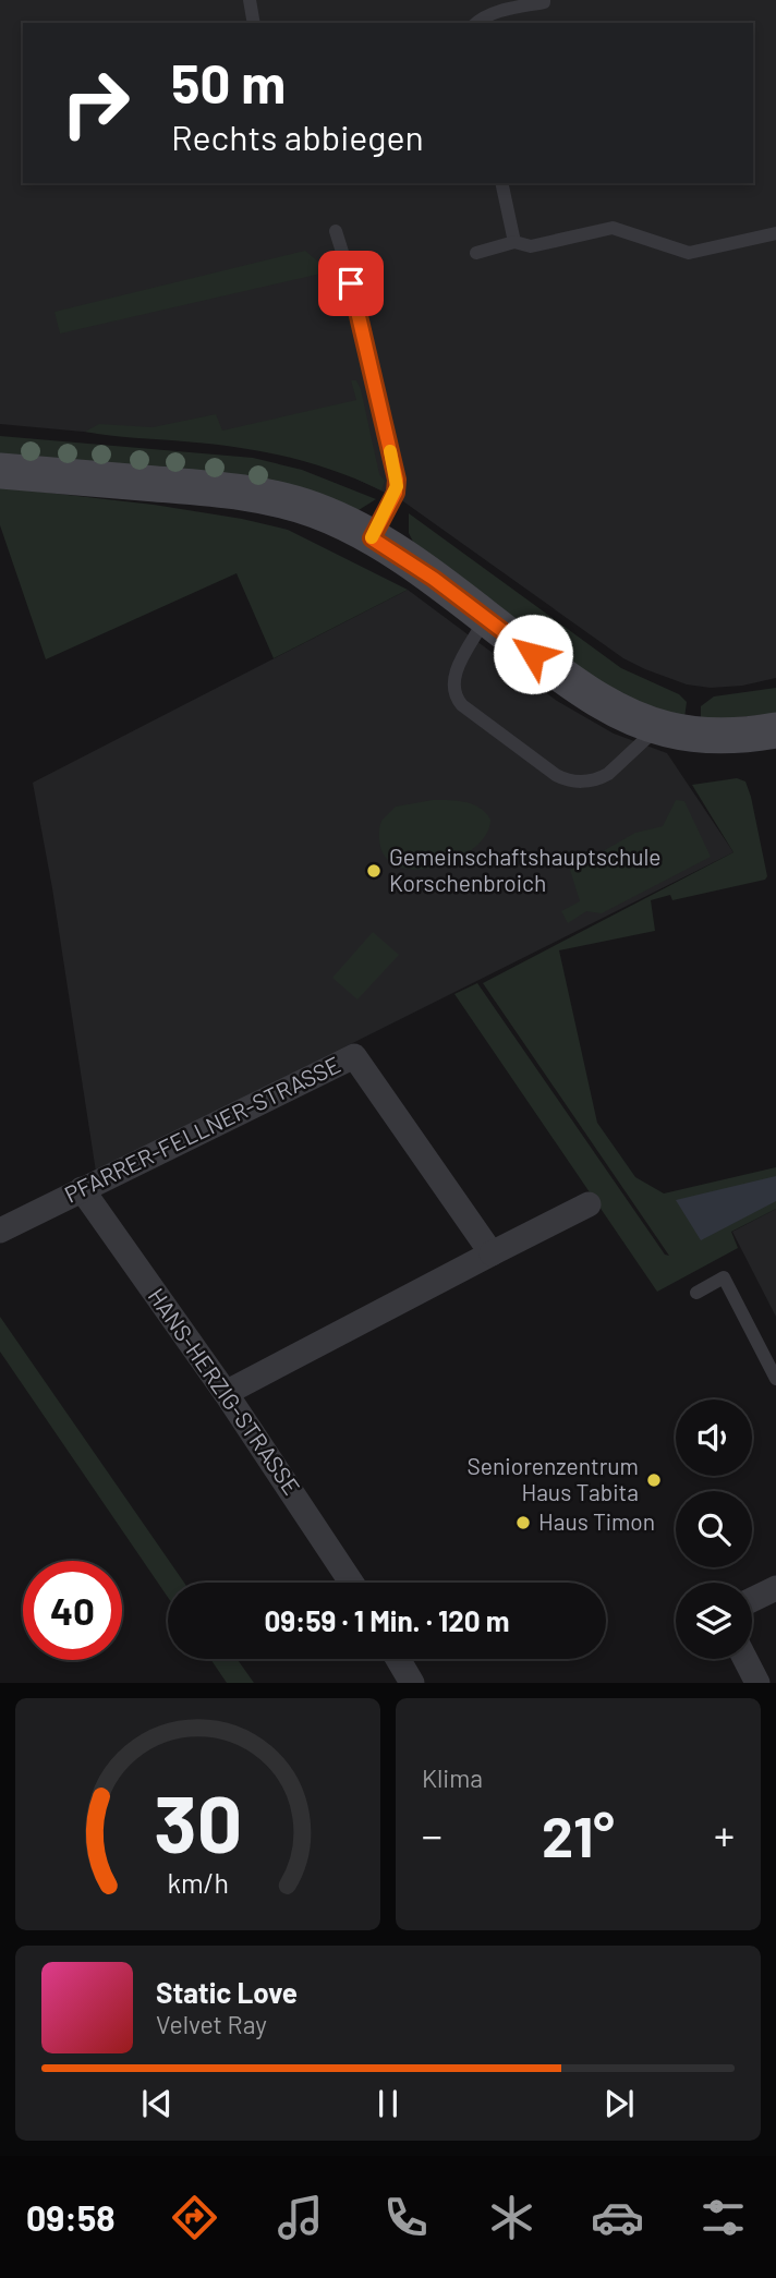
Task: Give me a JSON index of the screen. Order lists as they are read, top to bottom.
{
  "streets": {
    "street": ["PFARRER-FELLNER-STRASSE", "HANS-HERZIG-STRASSE"]
  },
  "crossings": [
    ["PFARRER-FELLNER-STRASSE", "HANS-HERZIG-STRASSE"]
  ],
  "places": ["Gemeinschaftshauptschule Korschenbroich", "Seniorenzentrum Haus Tabita", "Haus Timon"],
  "page": {
    "turn": ["50 m", "Rechts abbiegen"],
    "limit": "40",
    "trip": "09:59 · 1 Min. · 120 m",
    "tile": "Klima",
    "heat": ["−", "21°", "+"],
    "song": ["Static Love", "Velvet Ray"],
    "tabs": "09:58",
    "gauge": ["30", "km/h"]
  }
}
